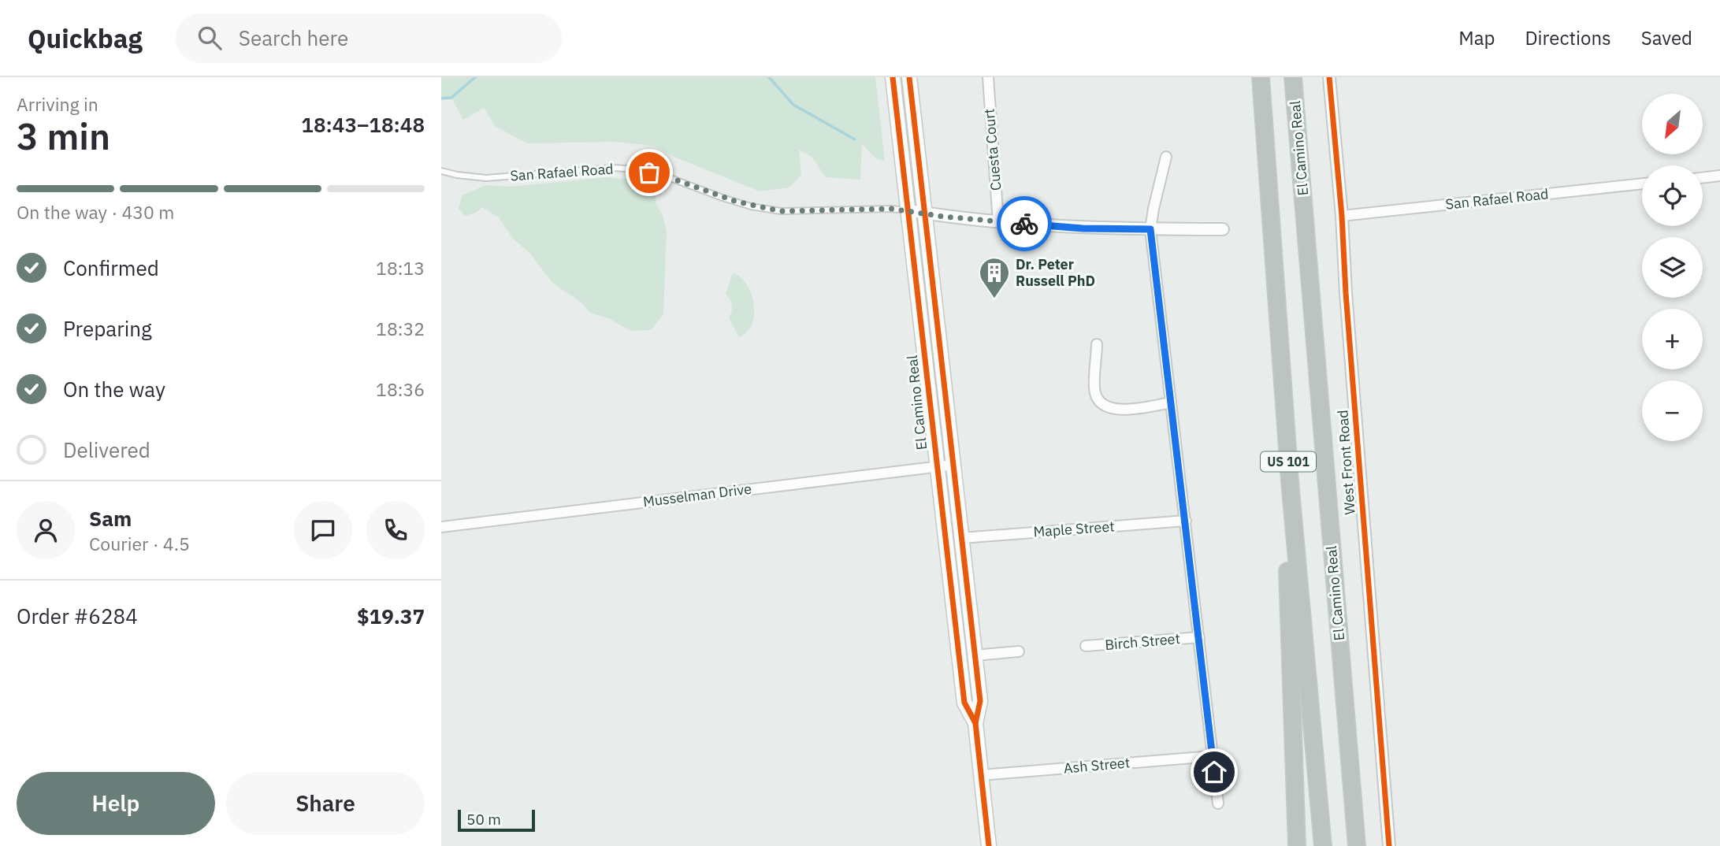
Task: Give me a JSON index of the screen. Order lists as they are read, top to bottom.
{
  "streets": {
    "highway": ["El Camino Real", "US 101"],
    "street": [
      "Cuesta Court",
      "San Rafael Road",
      "West Front Road",
      "Musselman Drive",
      "Maple Street",
      "Birch Street",
      "Ash Street"
    ]
  },
  "crossings": [
    ["El Camino Real", "San Rafael Road"],
    ["El Camino Real", "Musselman Drive"],
    ["El Camino Real", "Maple Street"],
    ["El Camino Real", "Ash Street"],
    ["San Rafael Road", "West Front Road"]
  ],
  "places": {
    "building": ["Dr. Peter Russell PhD"]
  },
  "scale_bar": "50 m",
  "north": "bottom left",
  "page": {
    "header": "Quickbag",
    "search": "Search here",
    "nav": ["Map", "Directions", "Saved"],
    "heading": ["3 min", "Arriving in", "18:43–18:48"],
    "panel": [
      "Sam",
      "Courier · 4.5",
      "Order #6284",
      "$19.37"
    ],
    "map_buttons": ["+", "−"],
    "bar": "On the way · 430 m",
    "list": [
      ["Confirmed", "18:13"],
      ["Preparing", "18:32"],
      ["On the way", "18:36"],
      "Delivered"
    ],
    "buttons": ["Help", "Share"],
    "scale": "50 m"
  }
}
